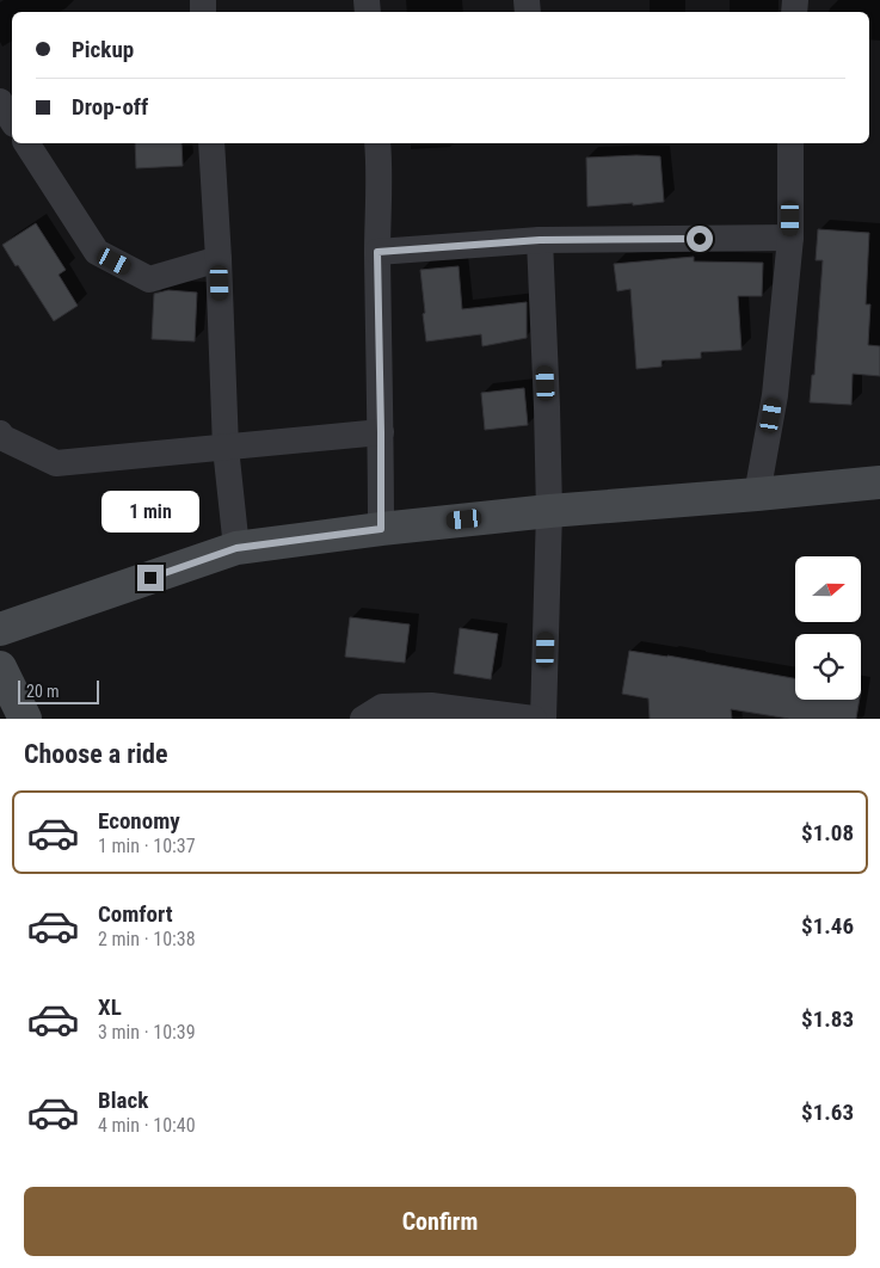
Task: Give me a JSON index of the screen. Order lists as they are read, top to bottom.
{
  "scale_bar": "20 m",
  "north": "right",
  "page": {
    "banner": ["Pickup", "Drop-off"],
    "bubble": "1 min",
    "scale": "20 m",
    "heading": "Choose a ride",
    "list": [
      {
        "name": "Economy",
        "note": "1 min · 10:37",
        "value": "$1.08"
      },
      {
        "name": "Comfort",
        "note": "2 min · 10:38",
        "value": "$1.46"
      },
      {
        "name": "XL",
        "note": "3 min · 10:39",
        "value": "$1.83"
      },
      {
        "name": "Black",
        "note": "4 min · 10:40",
        "value": "$1.63"
      }
    ],
    "buttons": "Confirm"
  }
}
